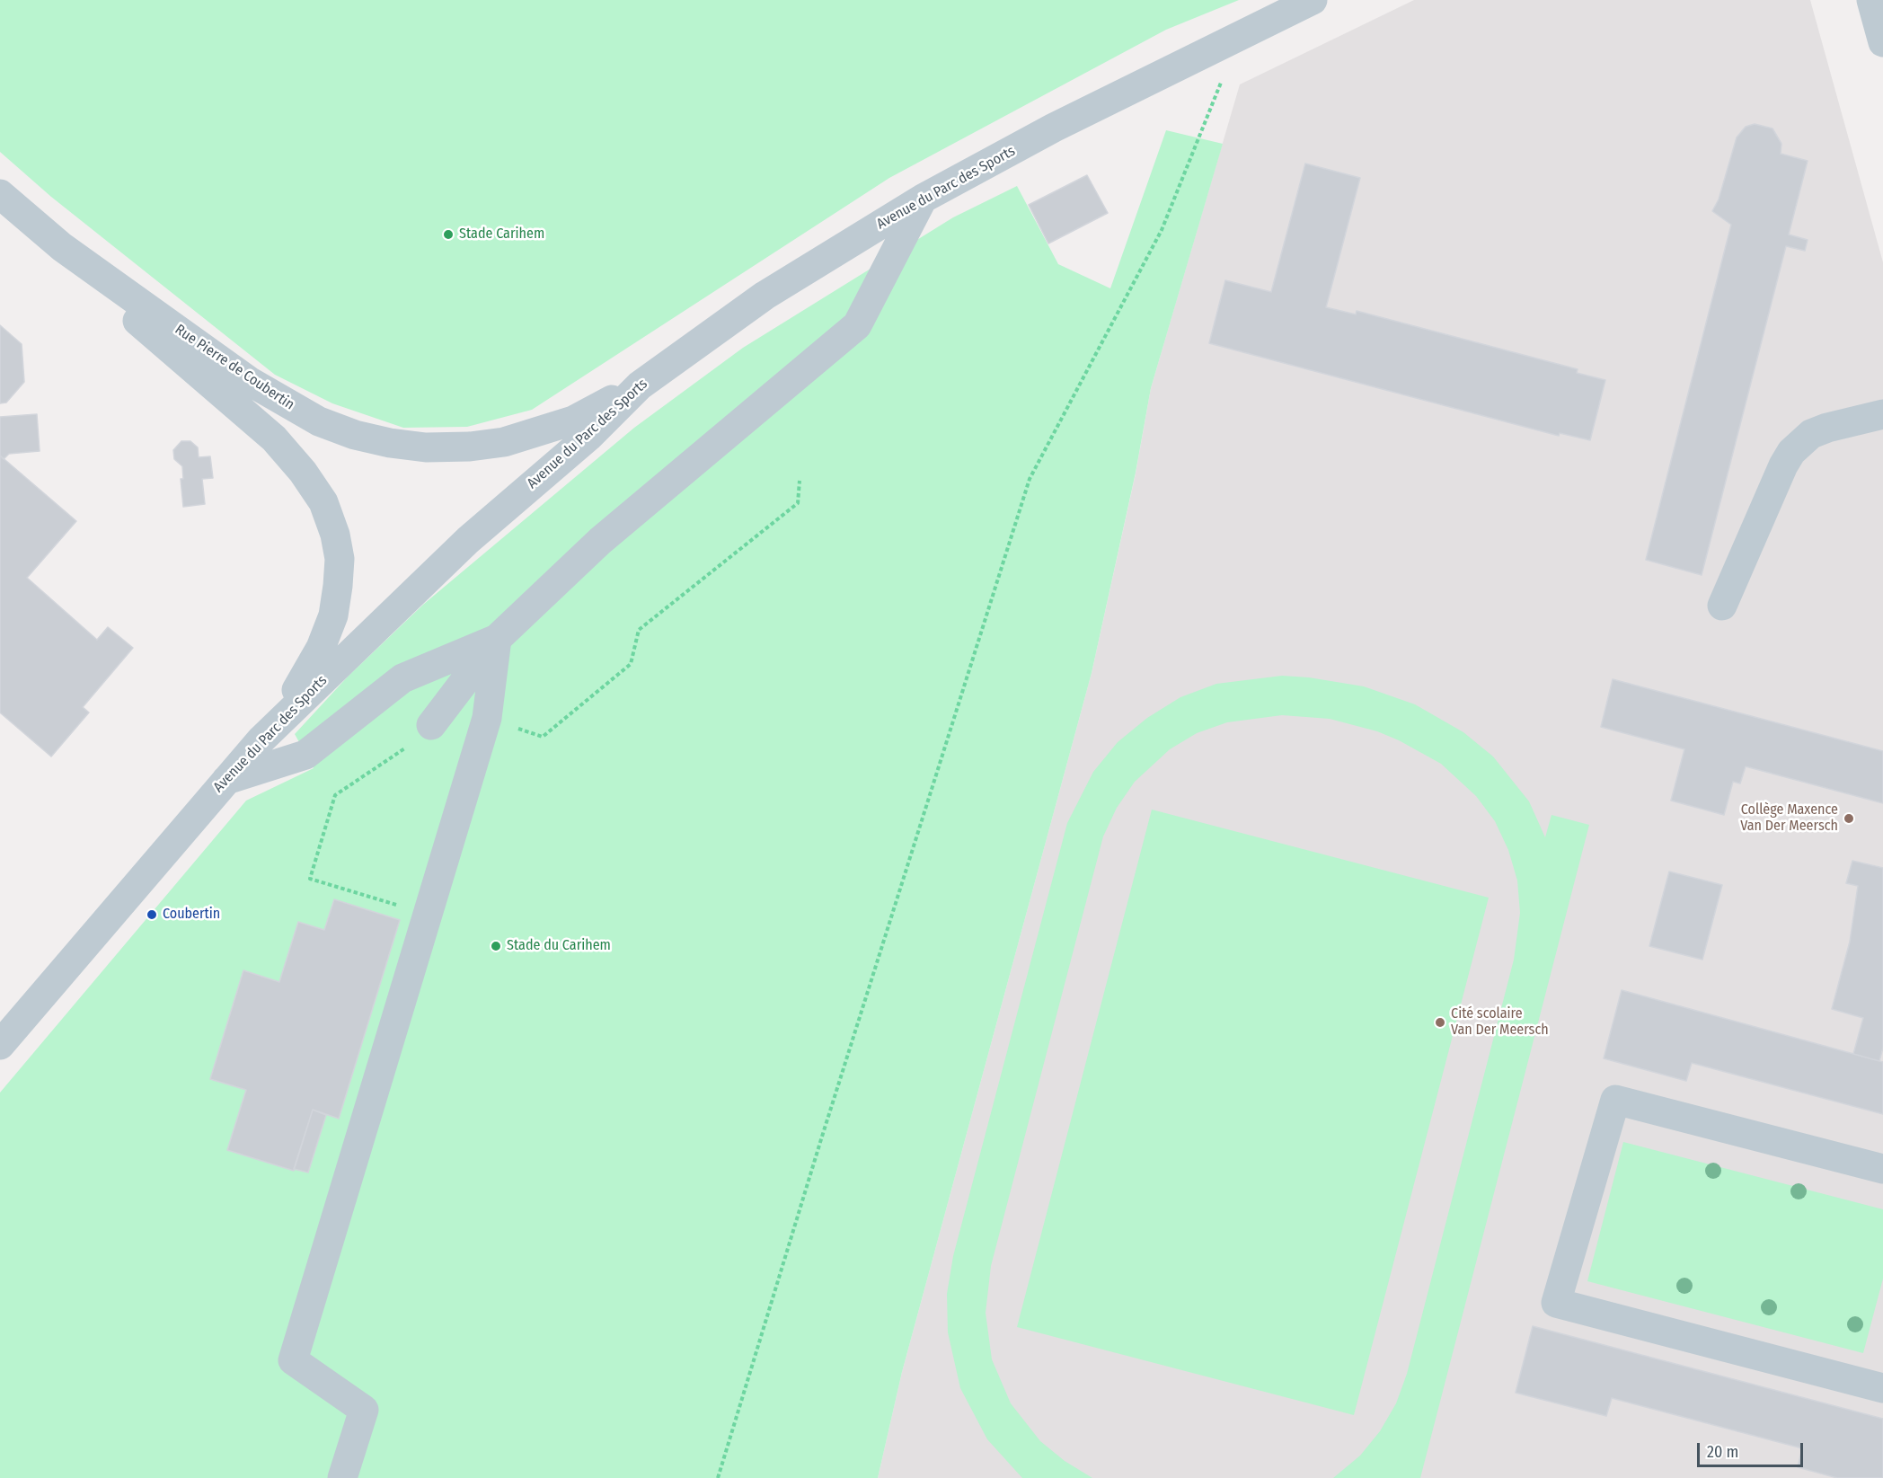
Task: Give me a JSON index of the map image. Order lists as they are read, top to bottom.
{
  "streets": {
    "street": ["Avenue du Parc des Sports", "Rue Pierre de Coubertin"]
  },
  "crossings": [
    ["Avenue du Parc des Sports", "Rue Pierre de Coubertin"]
  ],
  "places": [
    "Stade Carihem",
    "Collège Maxence Van Der Meersch",
    "Coubertin",
    "Stade du Carihem",
    "Cité scolaire Van Der Meersch"
  ],
  "scale_bar": "20 m"
}
